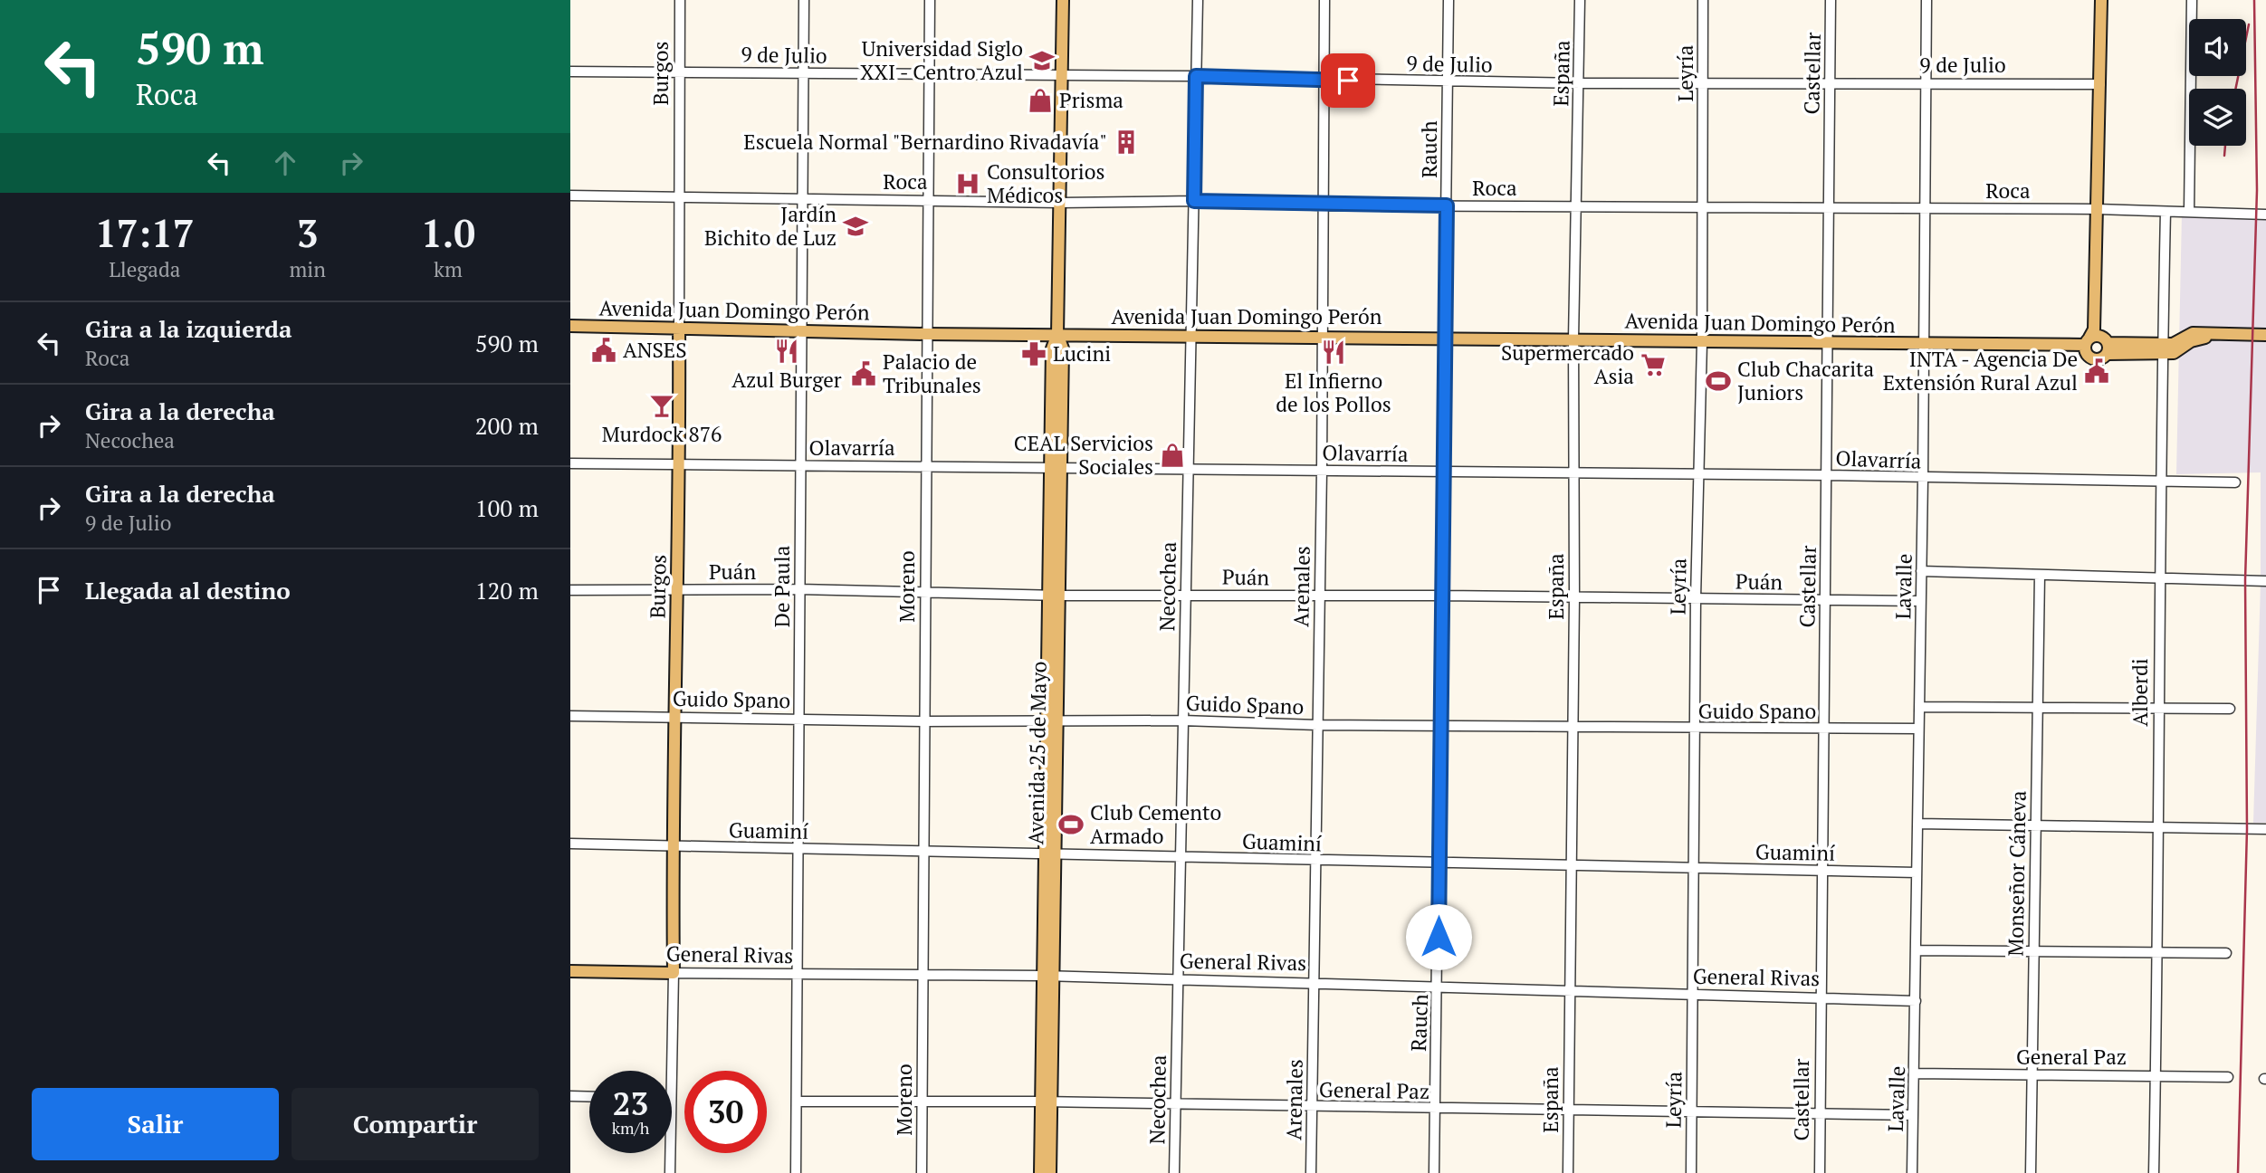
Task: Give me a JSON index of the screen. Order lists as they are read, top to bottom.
{
  "streets": {
    "main road": [
      "Burgos",
      "Avenida Juan Domingo Perón",
      "Avenida 25 de Mayo",
      "General Rivas"
    ],
    "street": [
      "9 de Julio",
      "España",
      "Leyría",
      "Castellar",
      "Rauch",
      "Roca",
      "Olavarría",
      "Puán",
      "De Paula",
      "Moreno",
      "Necochea",
      "Arenales",
      "Lavalle",
      "Alberdi",
      "Guido Spano",
      "Guaminí",
      "Monseñor Cáneva",
      "General Paz"
    ]
  },
  "crossings": [
    ["9 de Julio", "Burgos"],
    ["9 de Julio", "España"],
    ["9 de Julio", "Leyría"],
    ["9 de Julio", "Castellar"],
    ["9 de Julio", "Rauch"],
    ["9 de Julio", "De Paula"],
    ["9 de Julio", "Moreno"],
    ["9 de Julio", "Necochea"],
    ["9 de Julio", "Arenales"],
    ["9 de Julio", "Lavalle"],
    ["9 de Julio", "Avenida 25 de Mayo"],
    ["Burgos", "Roca"],
    ["Burgos", "Avenida Juan Domingo Perón"],
    ["Burgos", "Olavarría"],
    ["Burgos", "Puán"],
    ["Burgos", "Guido Spano"],
    ["Burgos", "Guaminí"],
    ["Burgos", "General Rivas"],
    ["España", "Roca"],
    ["España", "Avenida Juan Domingo Perón"],
    ["España", "Olavarría"],
    ["España", "Puán"],
    ["España", "Guido Spano"],
    ["España", "Guaminí"],
    ["España", "General Rivas"],
    ["España", "General Paz"],
    ["Leyría", "Roca"],
    ["Leyría", "Avenida Juan Domingo Perón"],
    ["Leyría", "Olavarría"],
    ["Leyría", "Puán"],
    ["Leyría", "Guido Spano"],
    ["Leyría", "Guaminí"],
    ["Leyría", "General Rivas"],
    ["Leyría", "General Paz"],
    ["Castellar", "Roca"],
    ["Castellar", "Avenida Juan Domingo Perón"],
    ["Castellar", "Olavarría"],
    ["Castellar", "Puán"],
    ["Castellar", "Guido Spano"],
    ["Castellar", "Guaminí"],
    ["Castellar", "General Rivas"],
    ["Castellar", "General Paz"],
    ["Rauch", "Roca"],
    ["Rauch", "Avenida Juan Domingo Perón"],
    ["Rauch", "Olavarría"],
    ["Rauch", "Puán"],
    ["Rauch", "Guido Spano"],
    ["Rauch", "Guaminí"],
    ["Rauch", "General Rivas"],
    ["Rauch", "General Paz"],
    ["Roca", "De Paula"],
    ["Roca", "Moreno"],
    ["Roca", "Necochea"],
    ["Roca", "Arenales"],
    ["Roca", "Lavalle"],
    ["Roca", "Alberdi"],
    ["Roca", "Avenida 25 de Mayo"],
    ["Avenida Juan Domingo Perón", "De Paula"],
    ["Avenida Juan Domingo Perón", "Moreno"],
    ["Avenida Juan Domingo Perón", "Necochea"],
    ["Avenida Juan Domingo Perón", "Arenales"],
    ["Avenida Juan Domingo Perón", "Lavalle"],
    ["Avenida Juan Domingo Perón", "Alberdi"],
    ["Avenida Juan Domingo Perón", "Avenida 25 de Mayo"],
    ["Olavarría", "De Paula"],
    ["Olavarría", "Moreno"],
    ["Olavarría", "Necochea"],
    ["Olavarría", "Arenales"],
    ["Olavarría", "Lavalle"],
    ["Olavarría", "Alberdi"],
    ["Olavarría", "Avenida 25 de Mayo"],
    ["Puán", "De Paula"],
    ["Puán", "Moreno"],
    ["Puán", "Necochea"],
    ["Puán", "Arenales"],
    ["Puán", "Lavalle"],
    ["Puán", "Avenida 25 de Mayo"],
    ["De Paula", "Guido Spano"],
    ["De Paula", "Guaminí"],
    ["De Paula", "General Rivas"],
    ["De Paula", "General Paz"],
    ["Moreno", "Guido Spano"],
    ["Moreno", "Guaminí"],
    ["Moreno", "General Rivas"],
    ["Moreno", "General Paz"],
    ["Necochea", "Guido Spano"],
    ["Necochea", "Guaminí"],
    ["Necochea", "General Rivas"],
    ["Necochea", "General Paz"],
    ["Arenales", "Guido Spano"],
    ["Arenales", "Guaminí"],
    ["Arenales", "General Rivas"],
    ["Arenales", "General Paz"],
    ["Lavalle", "Guido Spano"],
    ["Lavalle", "Guaminí"],
    ["Lavalle", "General Rivas"],
    ["Lavalle", "General Paz"],
    ["Alberdi", "General Paz"],
    ["Guido Spano", "Avenida 25 de Mayo"],
    ["Avenida 25 de Mayo", "Guaminí"],
    ["Avenida 25 de Mayo", "General Rivas"],
    ["Avenida 25 de Mayo", "General Paz"],
    ["Monseñor Cáneva", "General Paz"]
  ],
  "places": {
    "school or university": ["Universidad Siglo XXI - Centro Azul", "Jardín Bichito de Luz"],
    "shop": ["Prisma", "CEAL Servicios Sociales"],
    "building": ["Escuela Normal \"Bernardino Rivadavía\""],
    "hospital": ["Consultorios Médicos"],
    "public building": ["ANSES", "INTA - Agencia De Extensión Rural Azul", "Palacio de Tribunales"],
    "restaurant": ["Azul Burger", "El Infierno de los Pollos"],
    "pharmacy": ["Lucini"],
    "supermarket": ["Supermercado Asia"],
    "sports": ["Club Chacarita Juniors", "Club Cemento Armado"],
    "bar": ["Murdock 876"]
  },
  "page": {
    "turn": ["590 m", "Roca"],
    "eta": [
      "17:17",
      "Llegada",
      "3",
      "min",
      "1.0",
      "km"
    ],
    "list": [
      {
        "name": "Gira a la izquierda",
        "note": "Roca",
        "value": "590 m"
      },
      {
        "name": "Gira a la derecha",
        "note": "Necochea",
        "value": "200 m"
      },
      {
        "name": "Gira a la derecha",
        "note": "9 de Julio",
        "value": "100 m"
      },
      {
        "name": "Llegada al destino",
        "value": "120 m"
      }
    ],
    "speed": "23 km/h",
    "limit": "30",
    "buttons": ["Salir", "Compartir"]
  }
}
